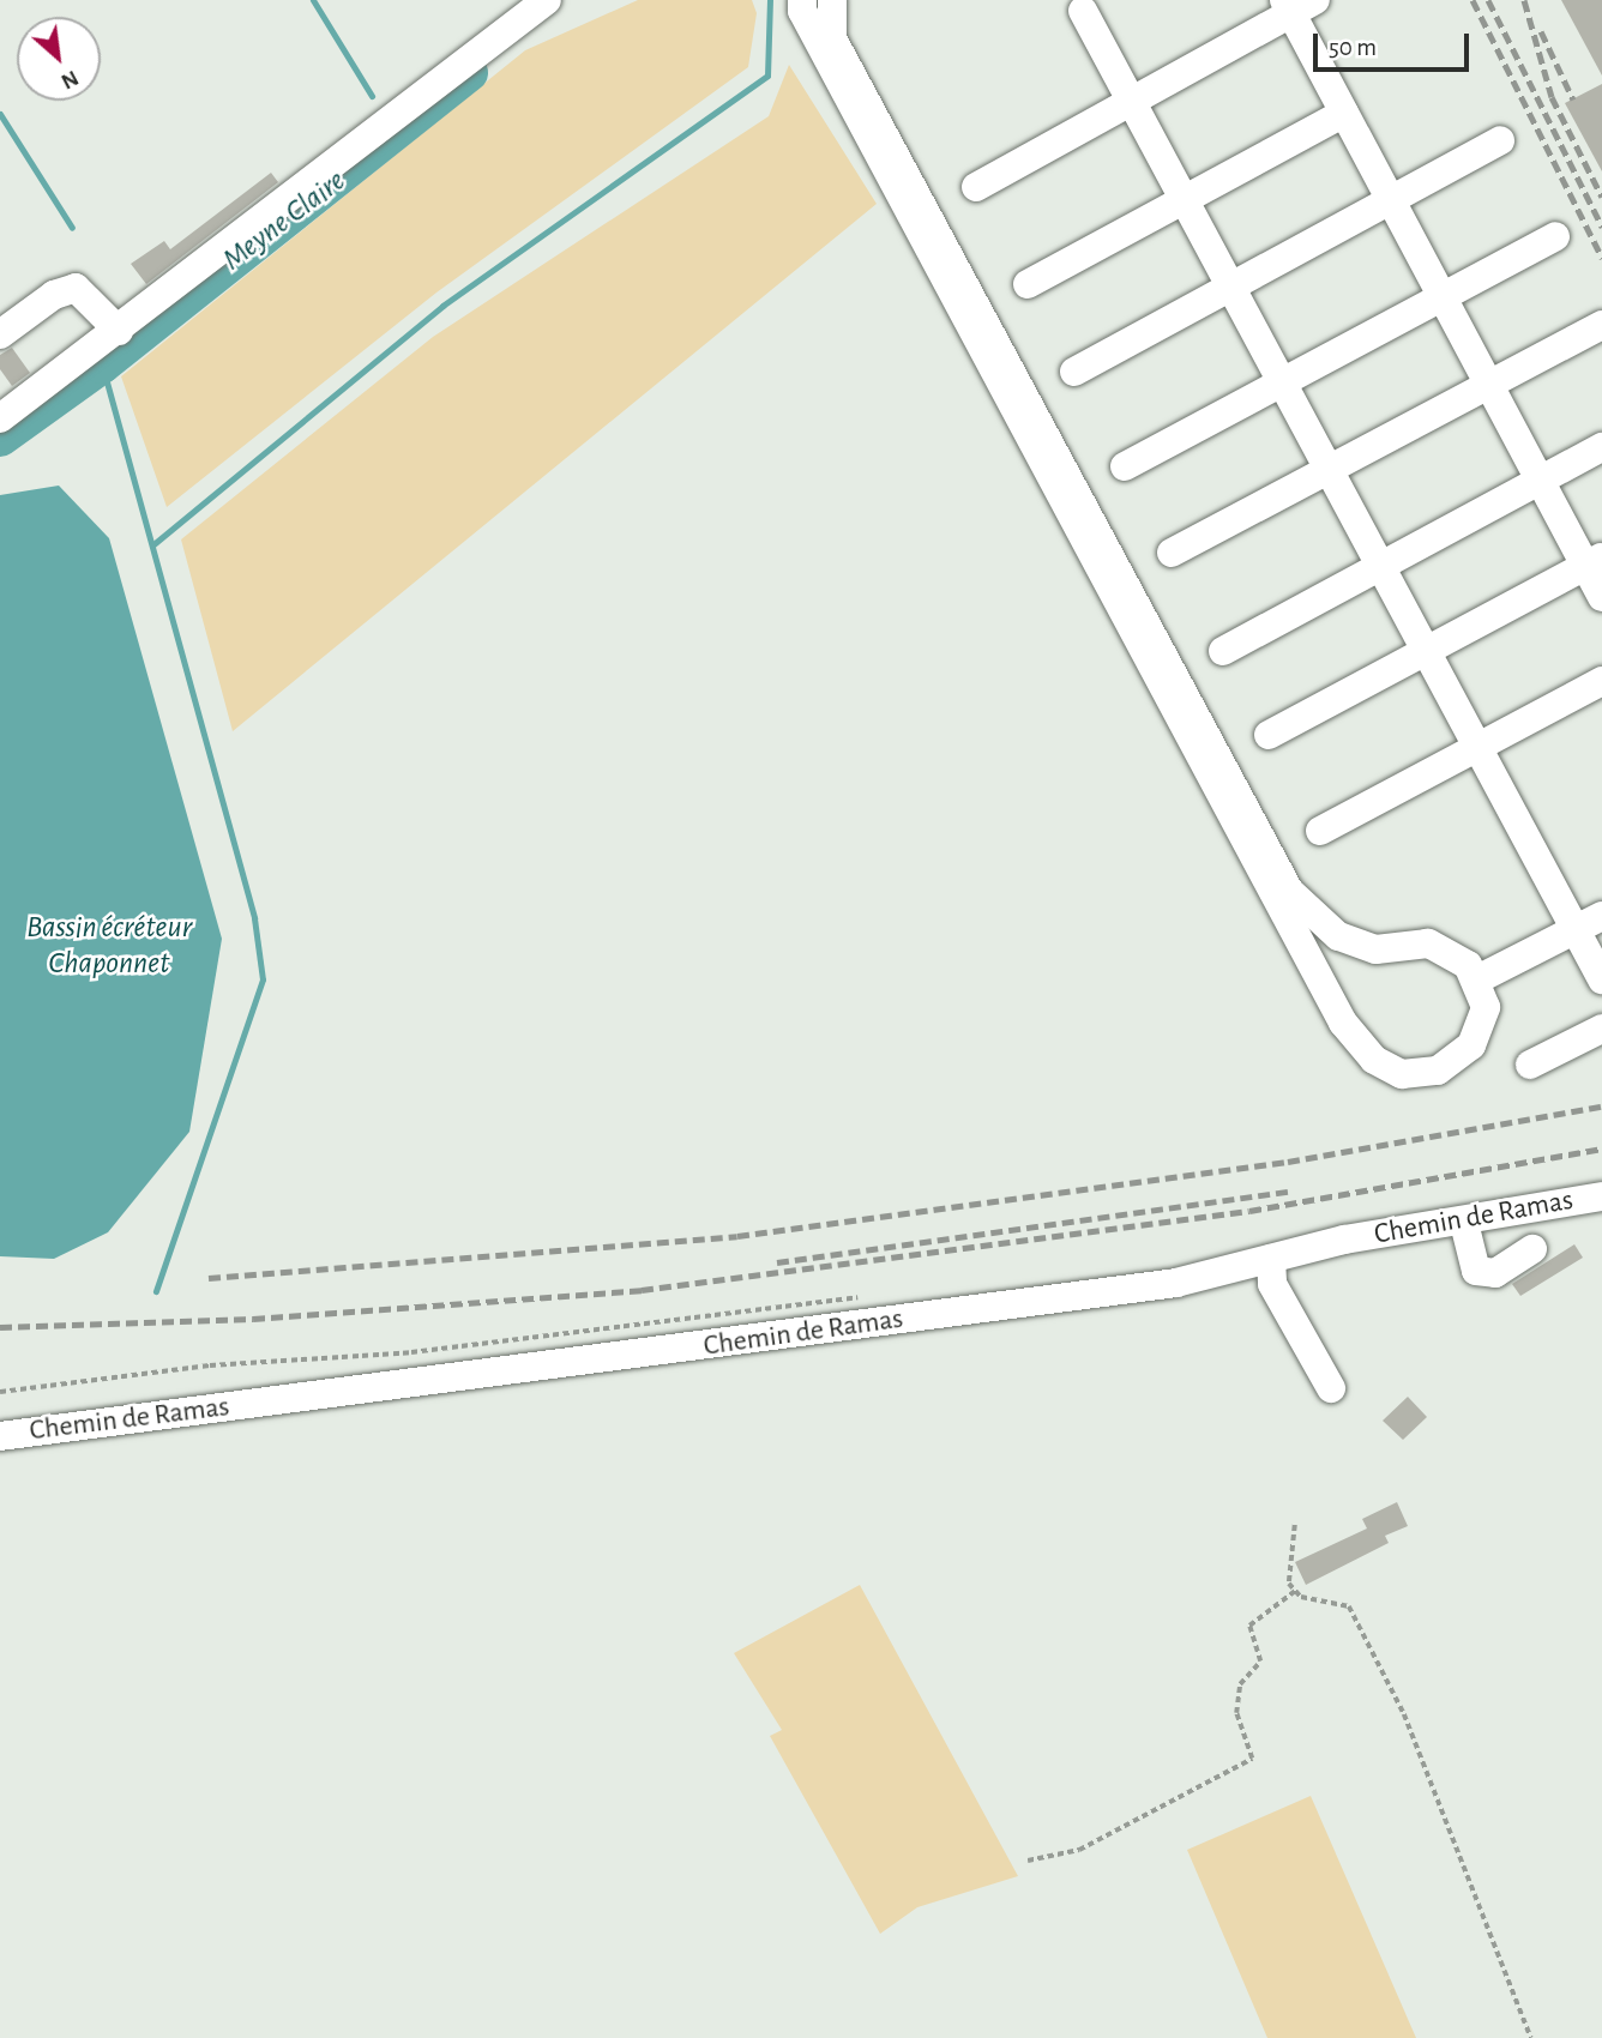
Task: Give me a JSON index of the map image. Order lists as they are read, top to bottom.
{
  "streets": {
    "street": ["Chemin de Ramas"]
  },
  "water": ["Meyne Claire", "Bassin écréteur Chaponnet"],
  "scale_bar": "50 m",
  "north": "bottom right"
}
